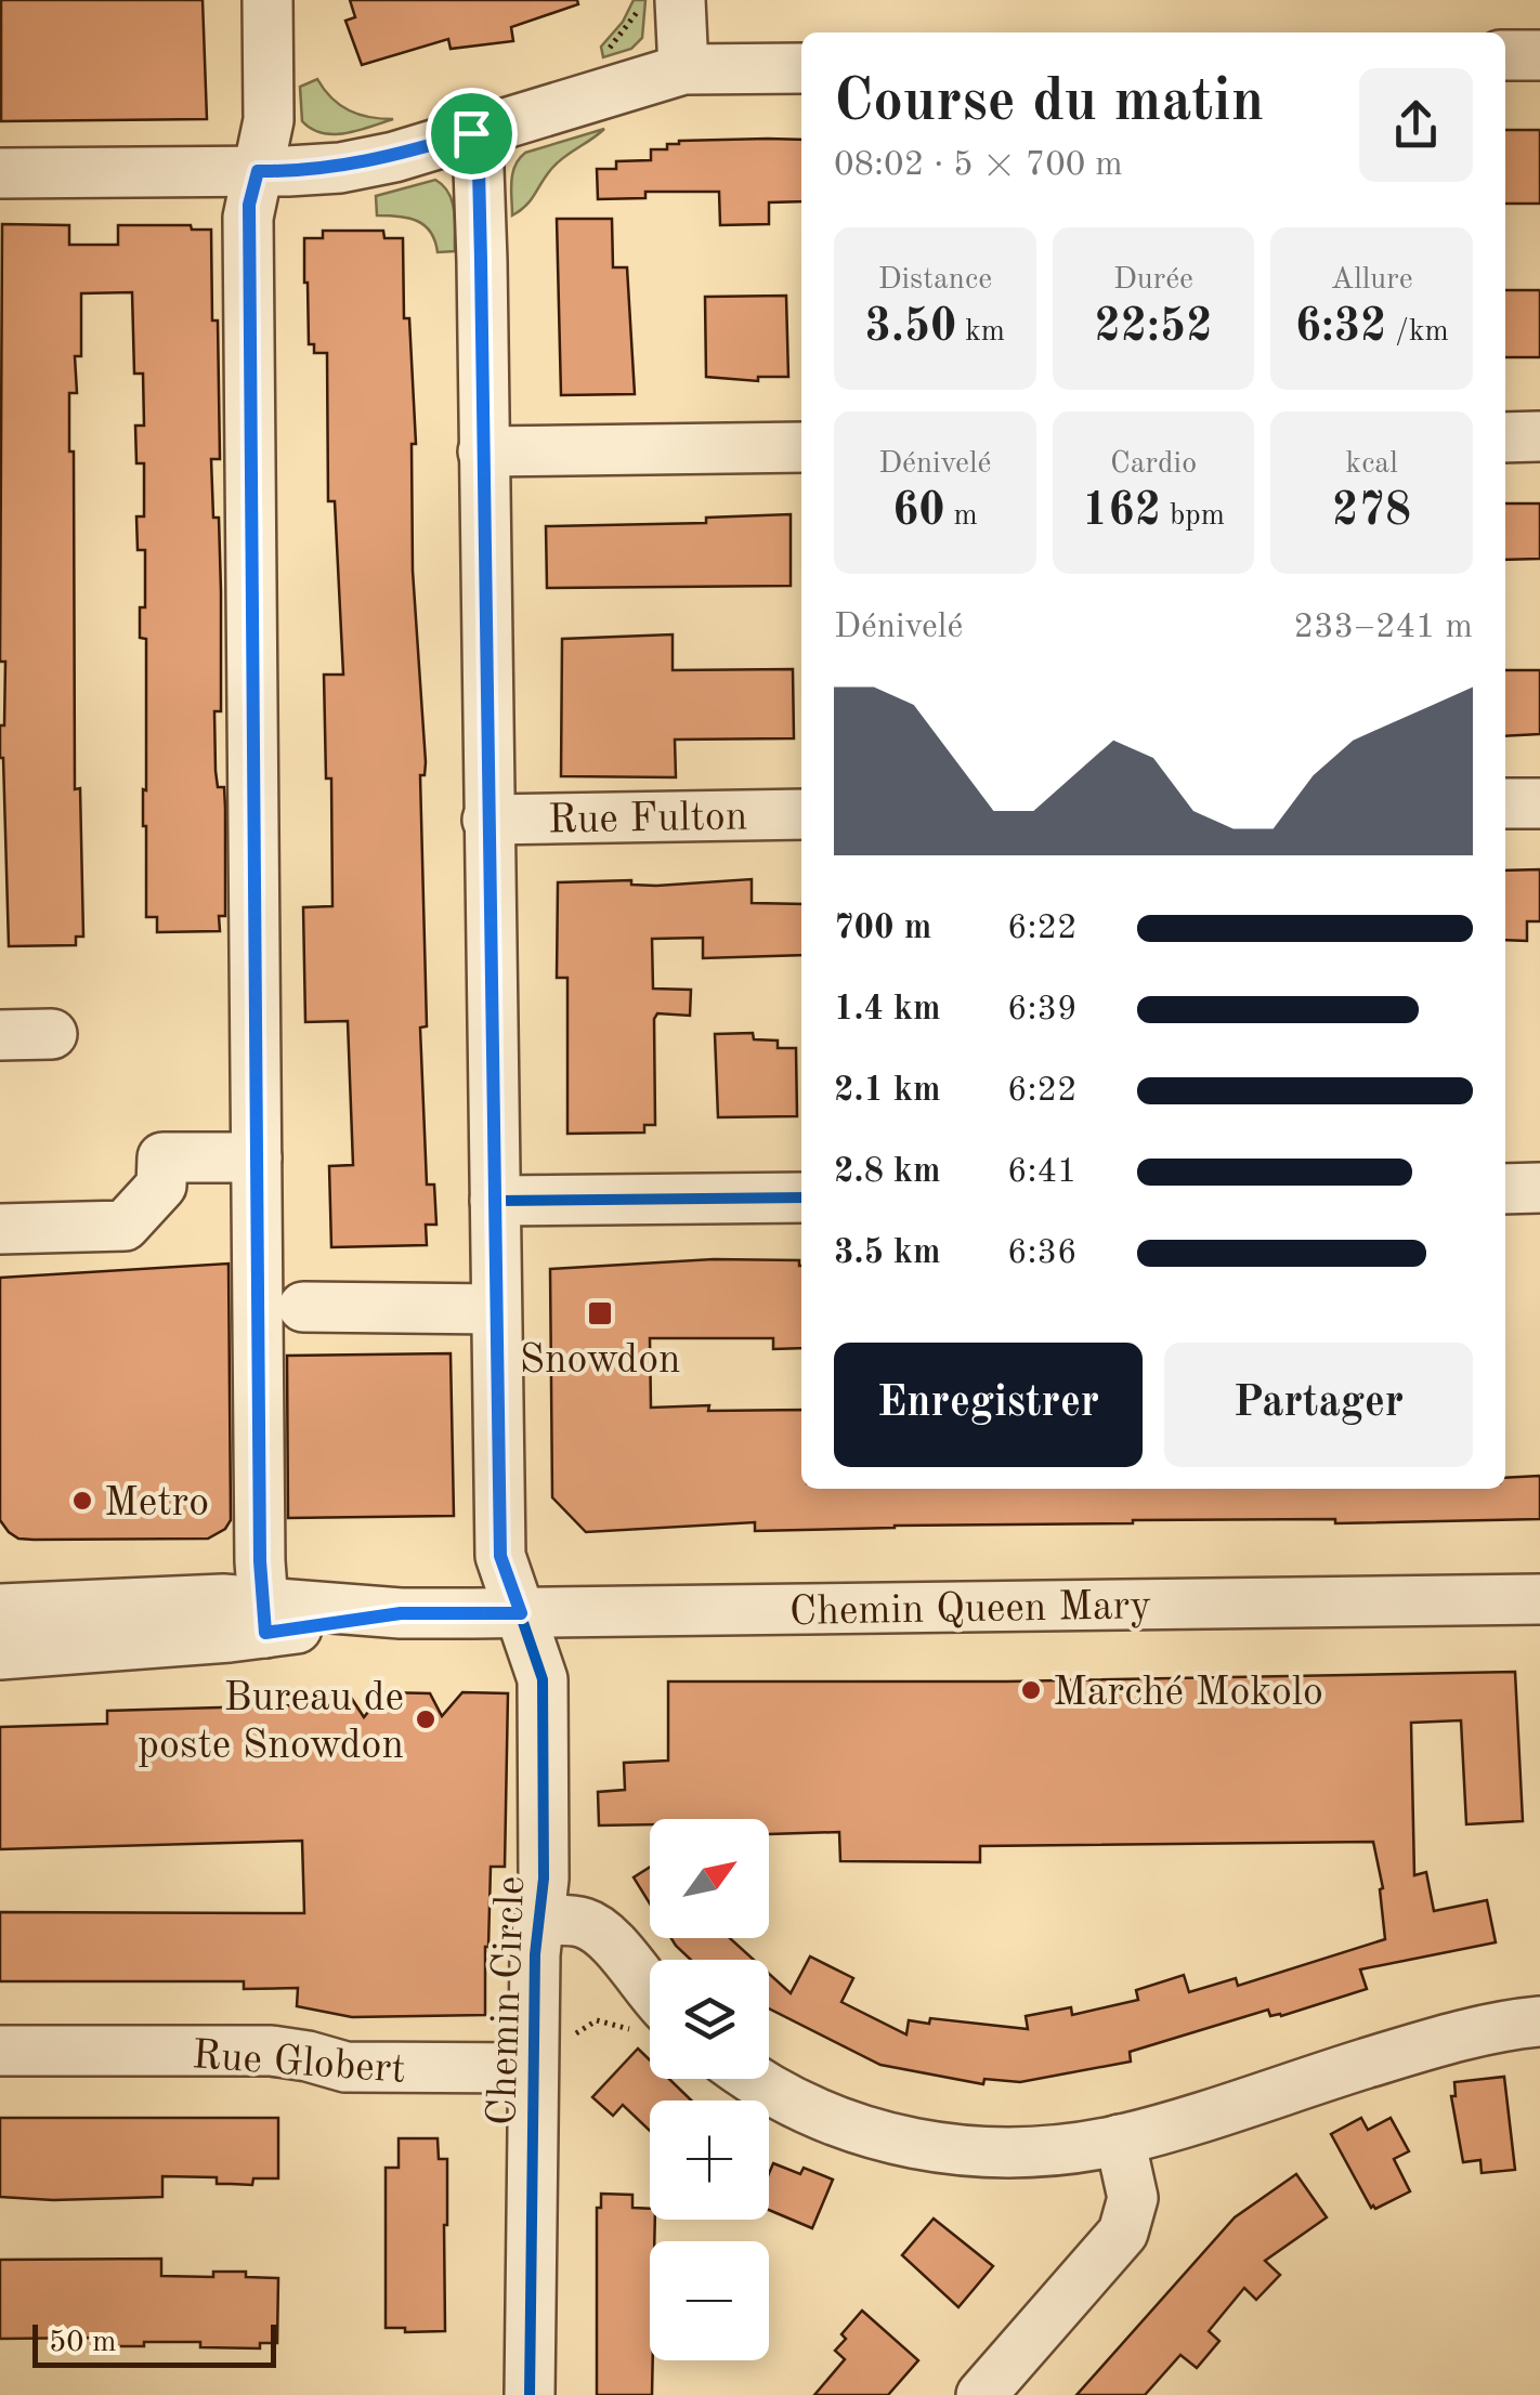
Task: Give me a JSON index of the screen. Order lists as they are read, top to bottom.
{
  "streets": {
    "street": [
      "Rue Fulton",
      "Chemin Queen Mary",
      "Chemin Circle",
      "Rue Globert"
    ]
  },
  "crossings": [
    ["Rue Fulton", "Chemin Circle"],
    ["Chemin Queen Mary", "Chemin Circle"],
    ["Chemin Circle", "Rue Globert"]
  ],
  "places": {
    "transit": ["Snowdon"],
    "other": ["Metro", "Marché Mokolo", "Bureau de poste Snowdon"]
  },
  "scale_bar": "50 m",
  "north": "top right",
  "page": {
    "heading": ["Course du matin", "08:02 · 5 × 700 m"],
    "stats": [
      ["Distance", "3.50 km"],
      ["Durée", "22:52"],
      ["Allure", "6:32 /km"],
      ["Dénivelé", "60 m"],
      ["Cardio", "162 bpm"],
      ["kcal", "278"]
    ],
    "chart": ["Dénivelé", "233–241 m"],
    "list": [
      {
        "name": "700 m",
        "note": "6:22"
      },
      {
        "name": "1.4 km",
        "note": "6:39"
      },
      {
        "name": "2.1 km",
        "note": "6:22"
      },
      {
        "name": "2.8 km",
        "note": "6:41"
      },
      {
        "name": "3.5 km",
        "note": "6:36"
      }
    ],
    "buttons": ["Enregistrer", "Partager"],
    "map_buttons": ["+", "−"],
    "scale": "50 m"
  }
}
